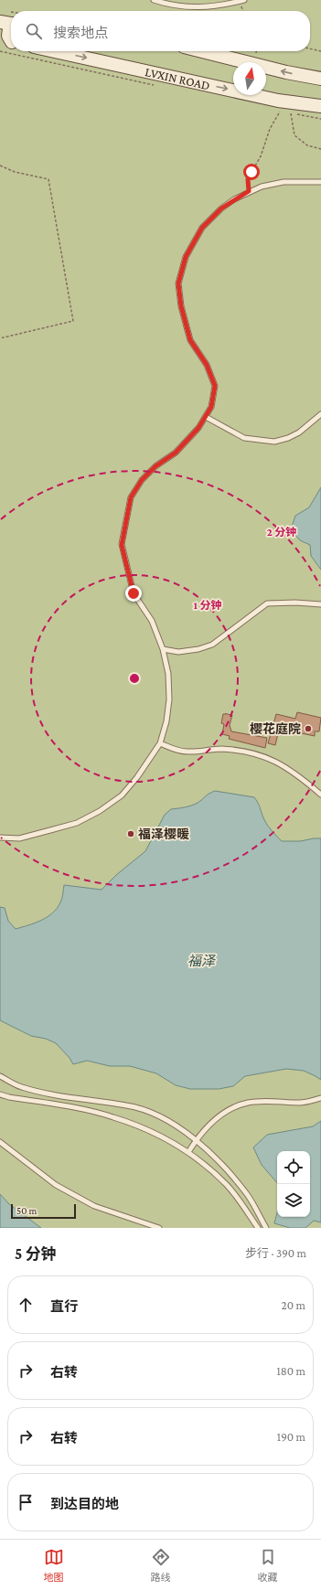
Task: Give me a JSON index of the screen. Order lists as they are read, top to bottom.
{
  "streets": {
    "main road": ["LVXIN ROAD"]
  },
  "water": ["福泽"],
  "places": ["樱花庭院", "福泽樱暖"],
  "scale_bar": "50 m",
  "north": "top",
  "page": {
    "search": "搜索地点",
    "scale": "50 m",
    "heading": ["5 分钟", "步行 · 390 m"],
    "list": [
      ["直行", "20 m"],
      ["右转", "180 m"],
      ["右转", "190 m"],
      "到达目的地"
    ],
    "nav": ["地图", "路线", "收藏"]
  },
  "rings": ["2 分钟", "1 分钟"]
}
